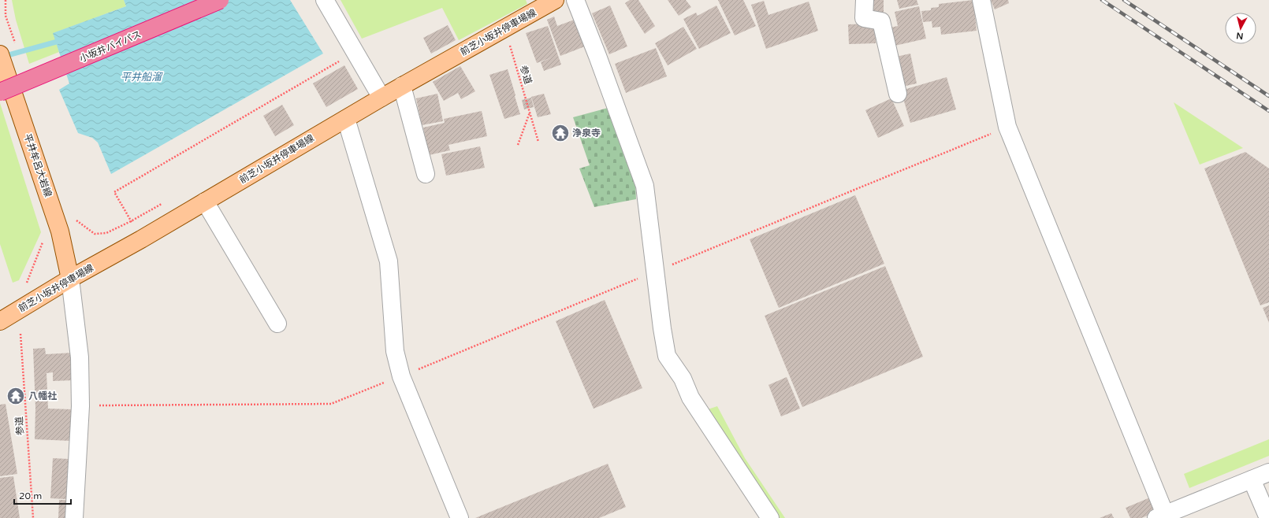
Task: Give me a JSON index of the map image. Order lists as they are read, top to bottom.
{
  "streets": {
    "highway": ["小坂井バイパス"],
    "main road": ["前芝小坂井停車場線", "平井牟呂大岩線"],
    "path": ["参道"]
  },
  "crossings": [
    ["前芝小坂井停車場線", "平井牟呂大岩線"]
  ],
  "water": ["平井船溜"],
  "places": {
    "temple": ["浄泉寺", "八幡社"]
  },
  "scale_bar": "20 m",
  "north": "bottom"
}
